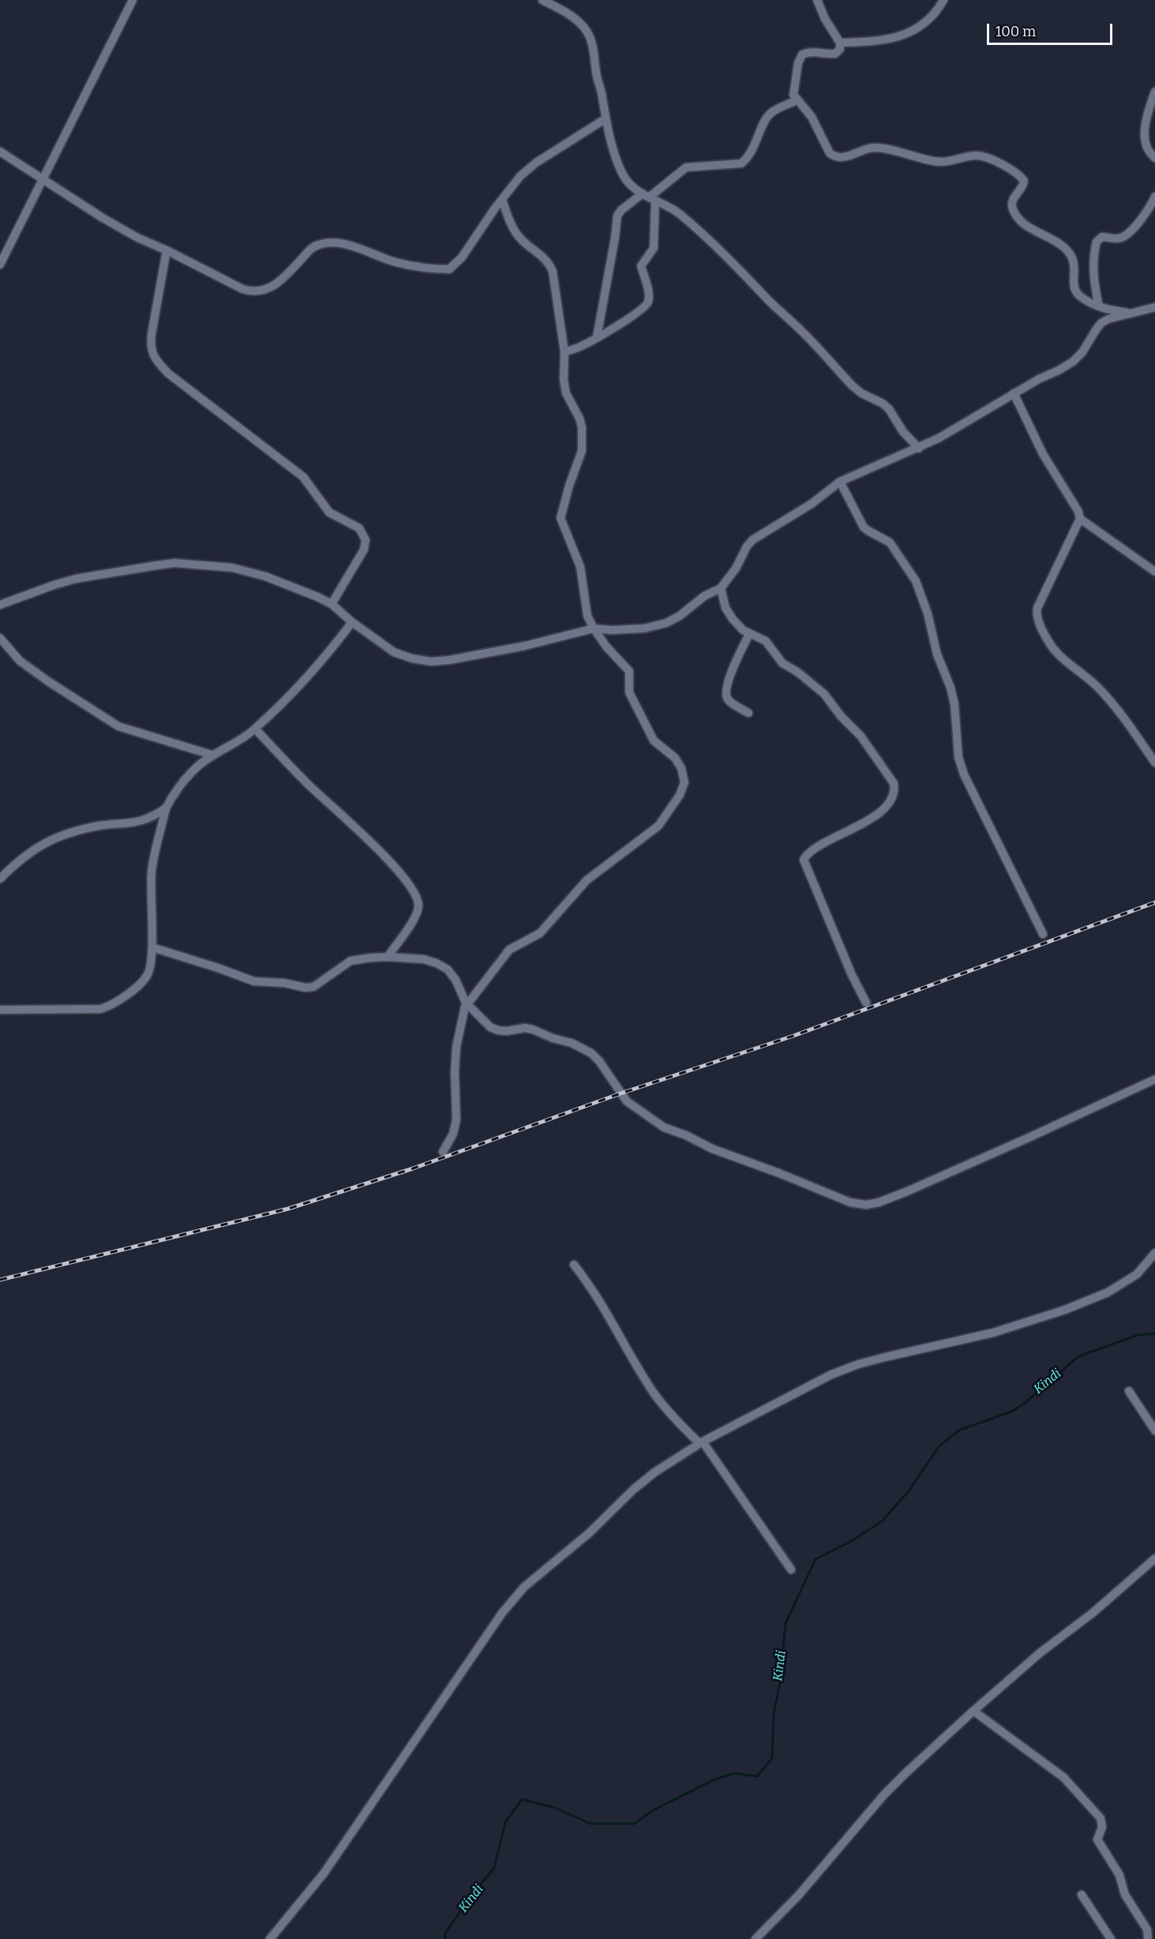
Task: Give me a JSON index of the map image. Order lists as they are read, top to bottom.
{
  "water": ["Kindi"],
  "scale_bar": "100 m"
}
